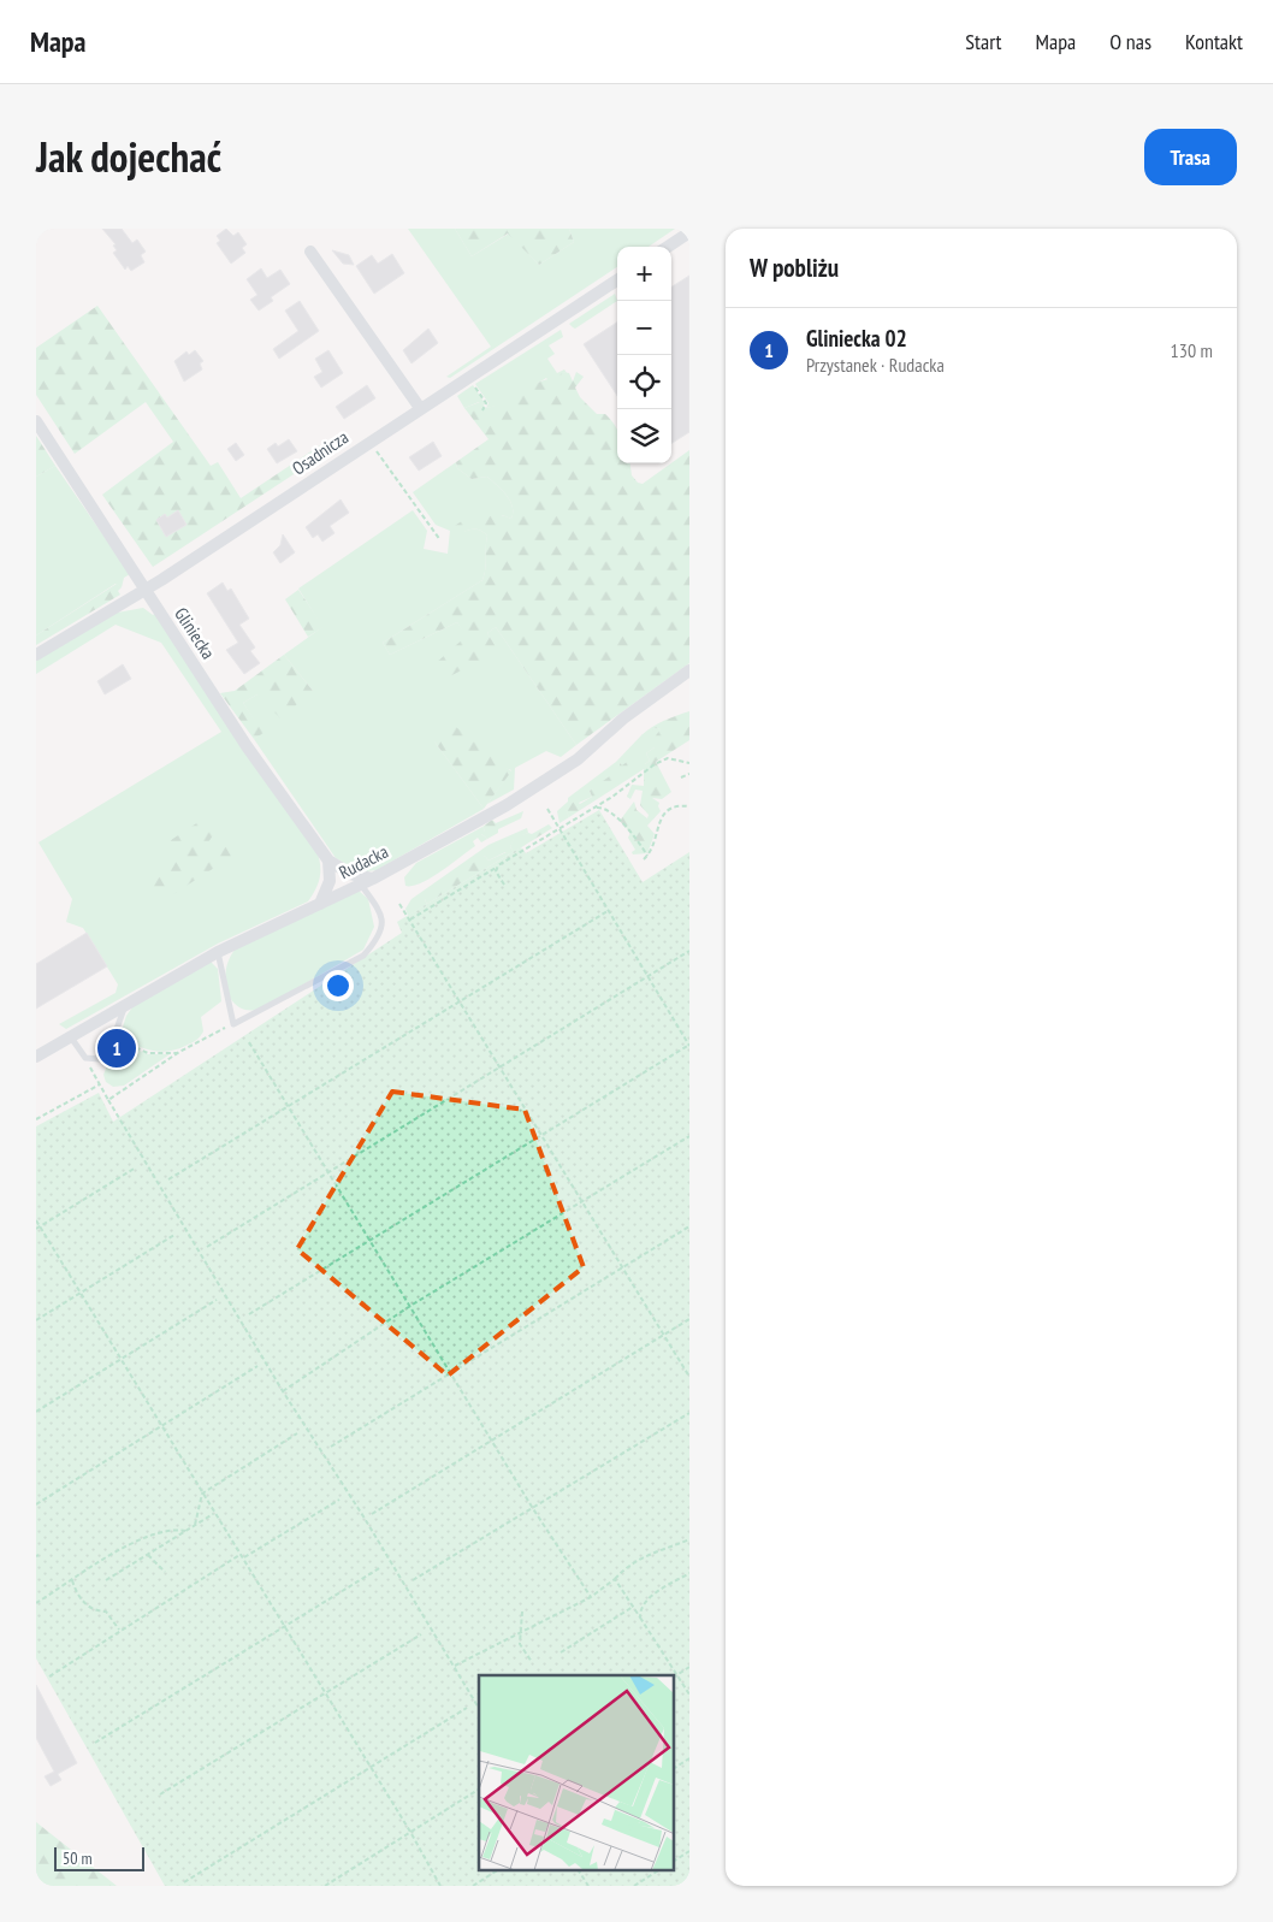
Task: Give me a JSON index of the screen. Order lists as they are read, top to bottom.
{
  "streets": {
    "street": ["Osadnicza", "Gliniecka", "Rudacka"]
  },
  "crossings": [
    ["Osadnicza", "Gliniecka"],
    ["Gliniecka", "Rudacka"]
  ],
  "scale_bar": "50 m",
  "page": {
    "header": "Mapa",
    "nav": [
      "Start",
      "Mapa",
      "O nas",
      "Kontakt"
    ],
    "title": "Jak dojechać",
    "buttons": "Trasa",
    "heading": "W pobliżu",
    "map_buttons": ["+", "−"],
    "list": [
      {
        "mark": "1",
        "name": "Gliniecka 02",
        "note": "Przystanek · Rudacka",
        "value": "130 m"
      }
    ],
    "pins": "1",
    "scale": "50 m"
  }
}
